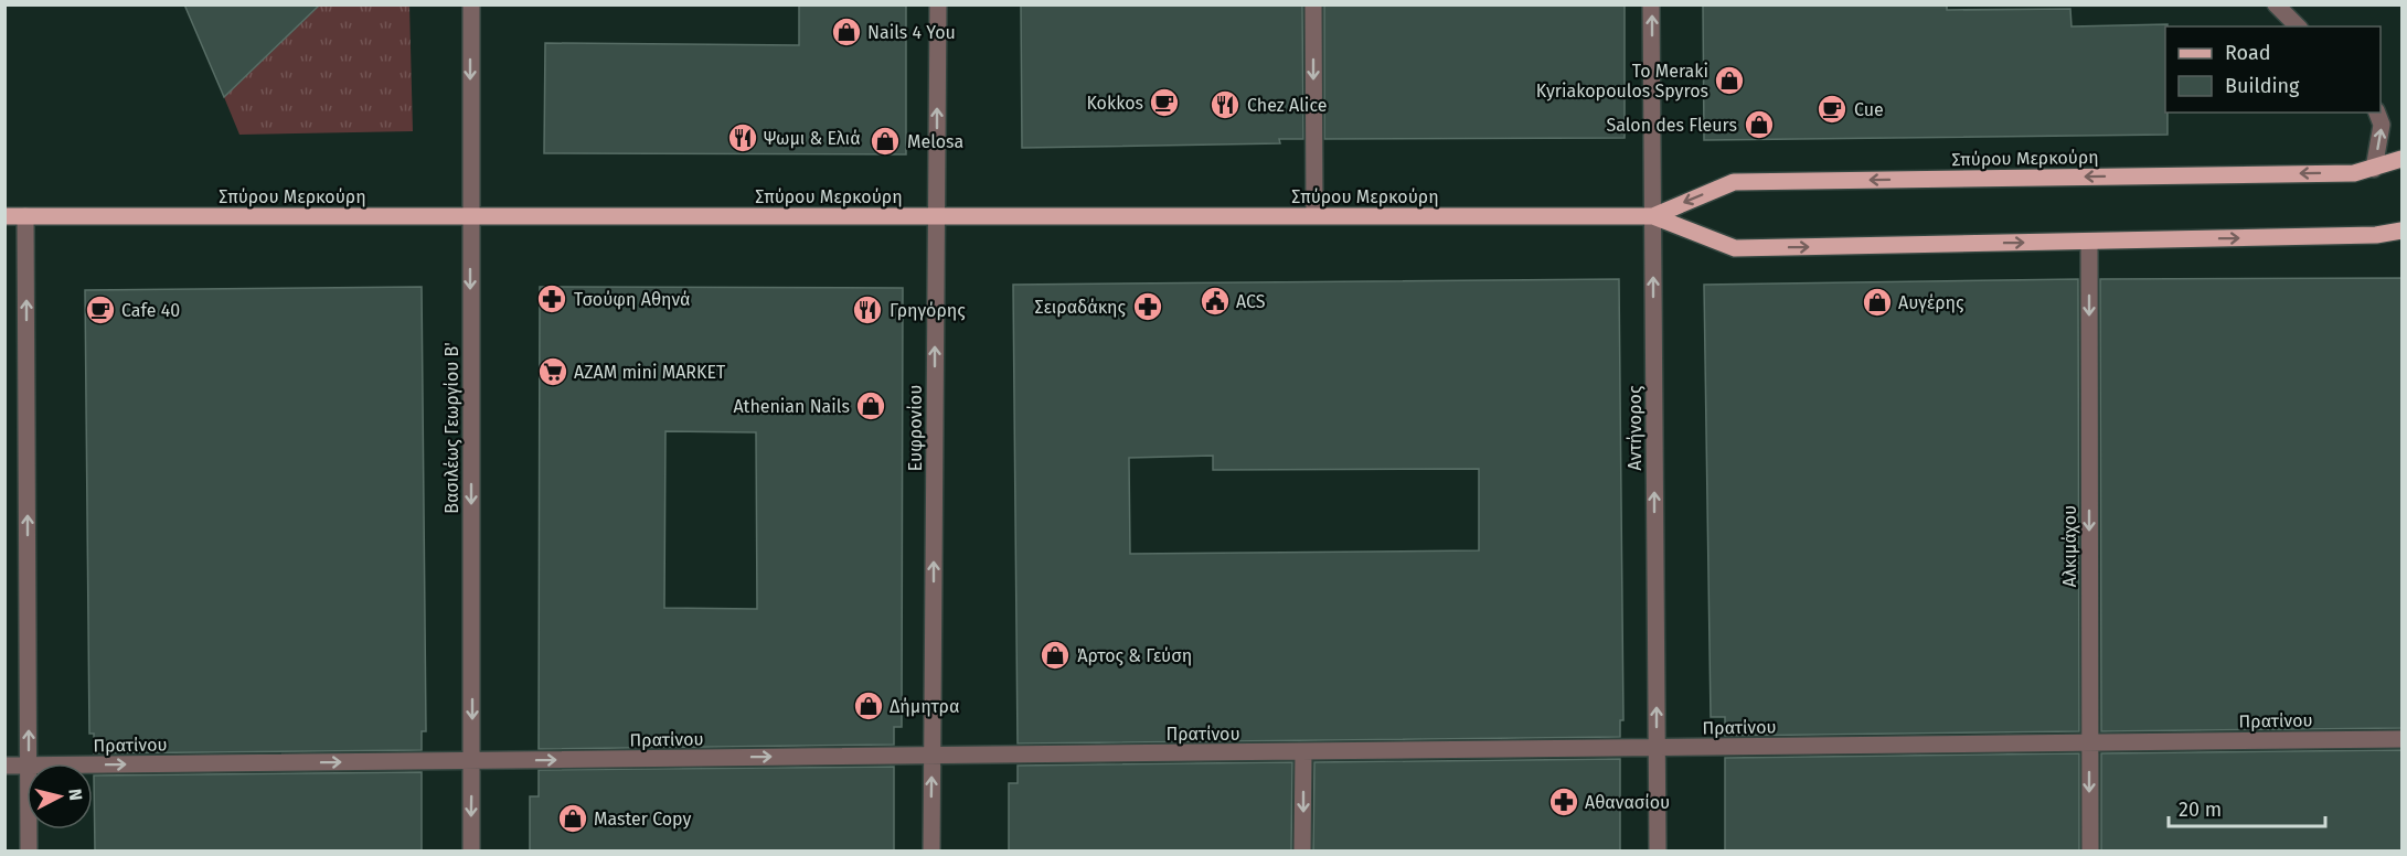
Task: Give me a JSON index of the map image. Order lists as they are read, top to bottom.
{
  "streets": {
    "main road": ["Σπύρου Μερκούρη"],
    "street": [
      "Βασιλέως Γεωργίου Β'",
      "Ευφρονίου",
      "Αντήνορος",
      "Αλκιμάχου",
      "Πρατίνου"
    ]
  },
  "crossings": [
    ["Σπύρου Μερκούρη", "Βασιλέως Γεωργίου Β'"],
    ["Σπύρου Μερκούρη", "Ευφρονίου"],
    ["Σπύρου Μερκούρη", "Αντήνορος"],
    ["Σπύρου Μερκούρη", "Αλκιμάχου"],
    ["Βασιλέως Γεωργίου Β'", "Πρατίνου"],
    ["Ευφρονίου", "Πρατίνου"],
    ["Αντήνορος", "Πρατίνου"],
    ["Αλκιμάχου", "Πρατίνου"]
  ],
  "one_way": [
    "Βασιλέως Γεωργίου Β'",
    "Ευφρονίου",
    "Αντήνορος",
    "Αλκιμάχου",
    "Πρατίνου"
  ],
  "places": {
    "shop": [
      "Nails 4 You",
      "To Meraki Kyriakopoulos Spyros",
      "Salon des Fleurs",
      "Melosa",
      "Αυγέρης",
      "Athenian Nails",
      "Άρτος & Γεύση",
      "Δήμητρα",
      "Master Copy"
    ],
    "cafe": ["Kokkos", "Cue", "Cafe 40"],
    "restaurant": ["Chez Alice", "Ψωμι & Ελιά", "Γρηγόρης"],
    "pharmacy": ["Τσούφη Αθηνά", "Σειραδάκης", "Αθανασίου"],
    "public building": ["ACS"],
    "supermarket": ["AZAM mini MARKET"]
  },
  "legend": ["Road", "Building"],
  "scale_bar": "20 m",
  "north": "right"
}
